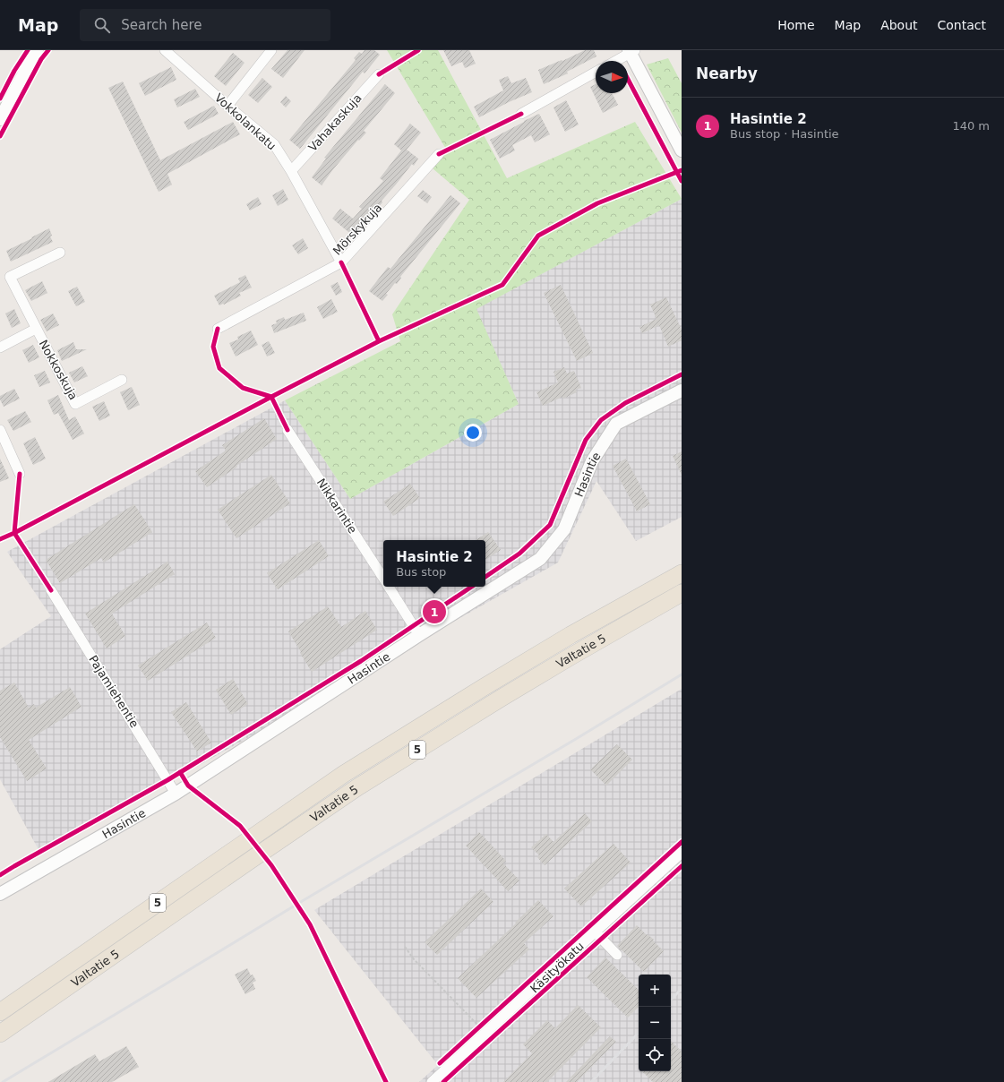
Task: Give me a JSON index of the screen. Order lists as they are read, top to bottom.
{
  "streets": {
    "highway": ["Valtatie 5", "5"],
    "street": [
      "Vokkolankatu",
      "Vahakaskuja",
      "Mörskykuja",
      "Nokkoskuja",
      "Hasintie",
      "Nikkarintie",
      "Pajamiehentie",
      "Käsityökatu"
    ]
  },
  "crossings": [
    ["Vokkolankatu", "Vahakaskuja"],
    ["Vokkolankatu", "Mörskykuja"],
    ["Hasintie", "Nikkarintie"],
    ["Hasintie", "Pajamiehentie"]
  ],
  "north": "right",
  "page": {
    "header": "Map",
    "search": "Search here",
    "nav": [
      "Home",
      "Map",
      "About",
      "Contact"
    ],
    "heading": "Nearby",
    "list": [
      {
        "mark": "1",
        "name": "Hasintie 2",
        "note": "Bus stop · Hasintie",
        "value": "140 m"
      }
    ],
    "popup": ["Hasintie 2", "Bus stop"],
    "pins": "1",
    "map_buttons": ["+", "−"]
  }
}
